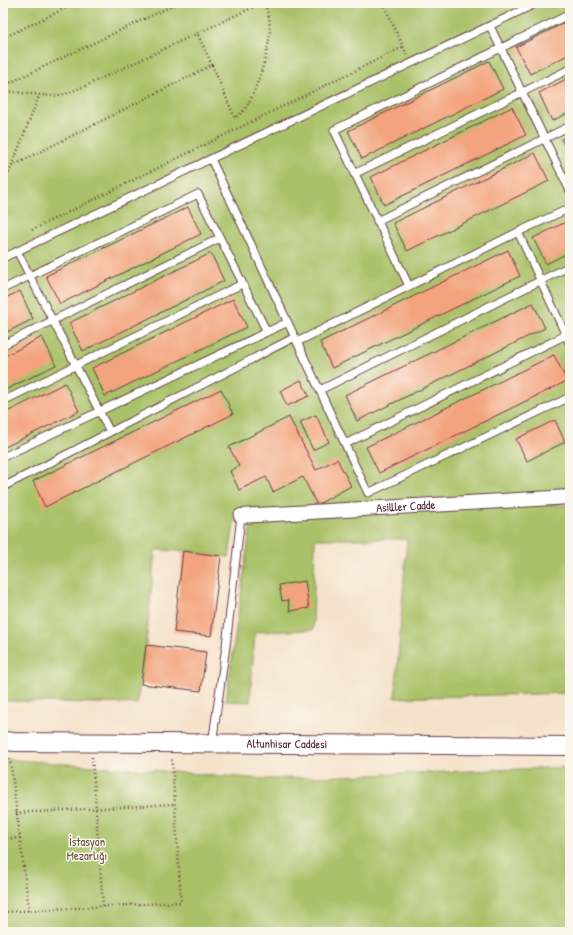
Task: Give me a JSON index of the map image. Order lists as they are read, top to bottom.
{
  "streets": {
    "street": ["Asilller Cadde", "Altunhisar Caddesi"]
  },
  "parks": ["İstasyon Mezarlığı"]
}
